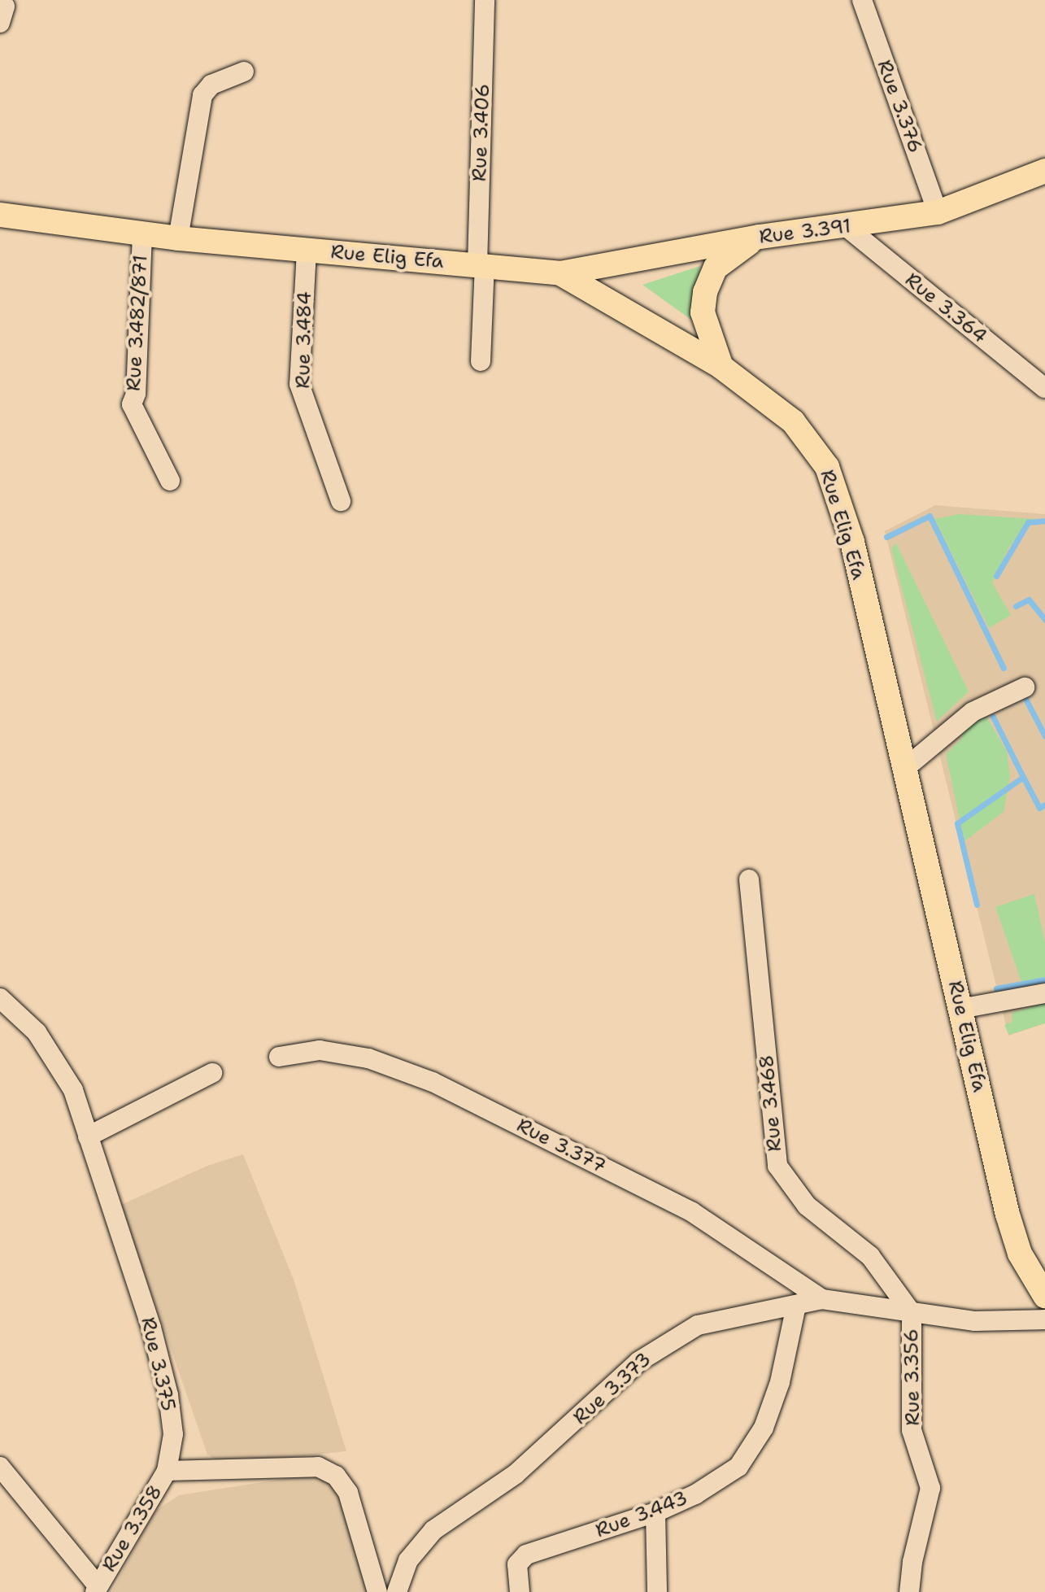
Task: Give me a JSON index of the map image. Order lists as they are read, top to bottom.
{
  "streets": {
    "main road": ["Rue 3.391", "Rue Elig Efa"],
    "street": [
      "Rue 3.376",
      "Rue 3.406",
      "Rue 3.364",
      "Rue 3.482/871",
      "Rue 3.484",
      "Rue 3.468",
      "Rue 3.377",
      "Rue 3.375",
      "Rue 3.356",
      "Rue 3.373",
      "Rue 3.443",
      "Rue 3.358"
    ]
  },
  "crossings": [
    ["Rue 3.376", "Rue 3.391"],
    ["Rue 3.406", "Rue Elig Efa"],
    ["Rue 3.391", "Rue Elig Efa"],
    ["Rue 3.391", "Rue 3.364"],
    ["Rue Elig Efa", "Rue 3.482/871"],
    ["Rue Elig Efa", "Rue 3.484"],
    ["Rue 3.468", "Rue 3.356"],
    ["Rue 3.468", "Rue 3.373"],
    ["Rue 3.377", "Rue 3.373"],
    ["Rue 3.375", "Rue 3.358"],
    ["Rue 3.356", "Rue 3.373"],
    ["Rue 3.373", "Rue 3.443"]
  ]
}
